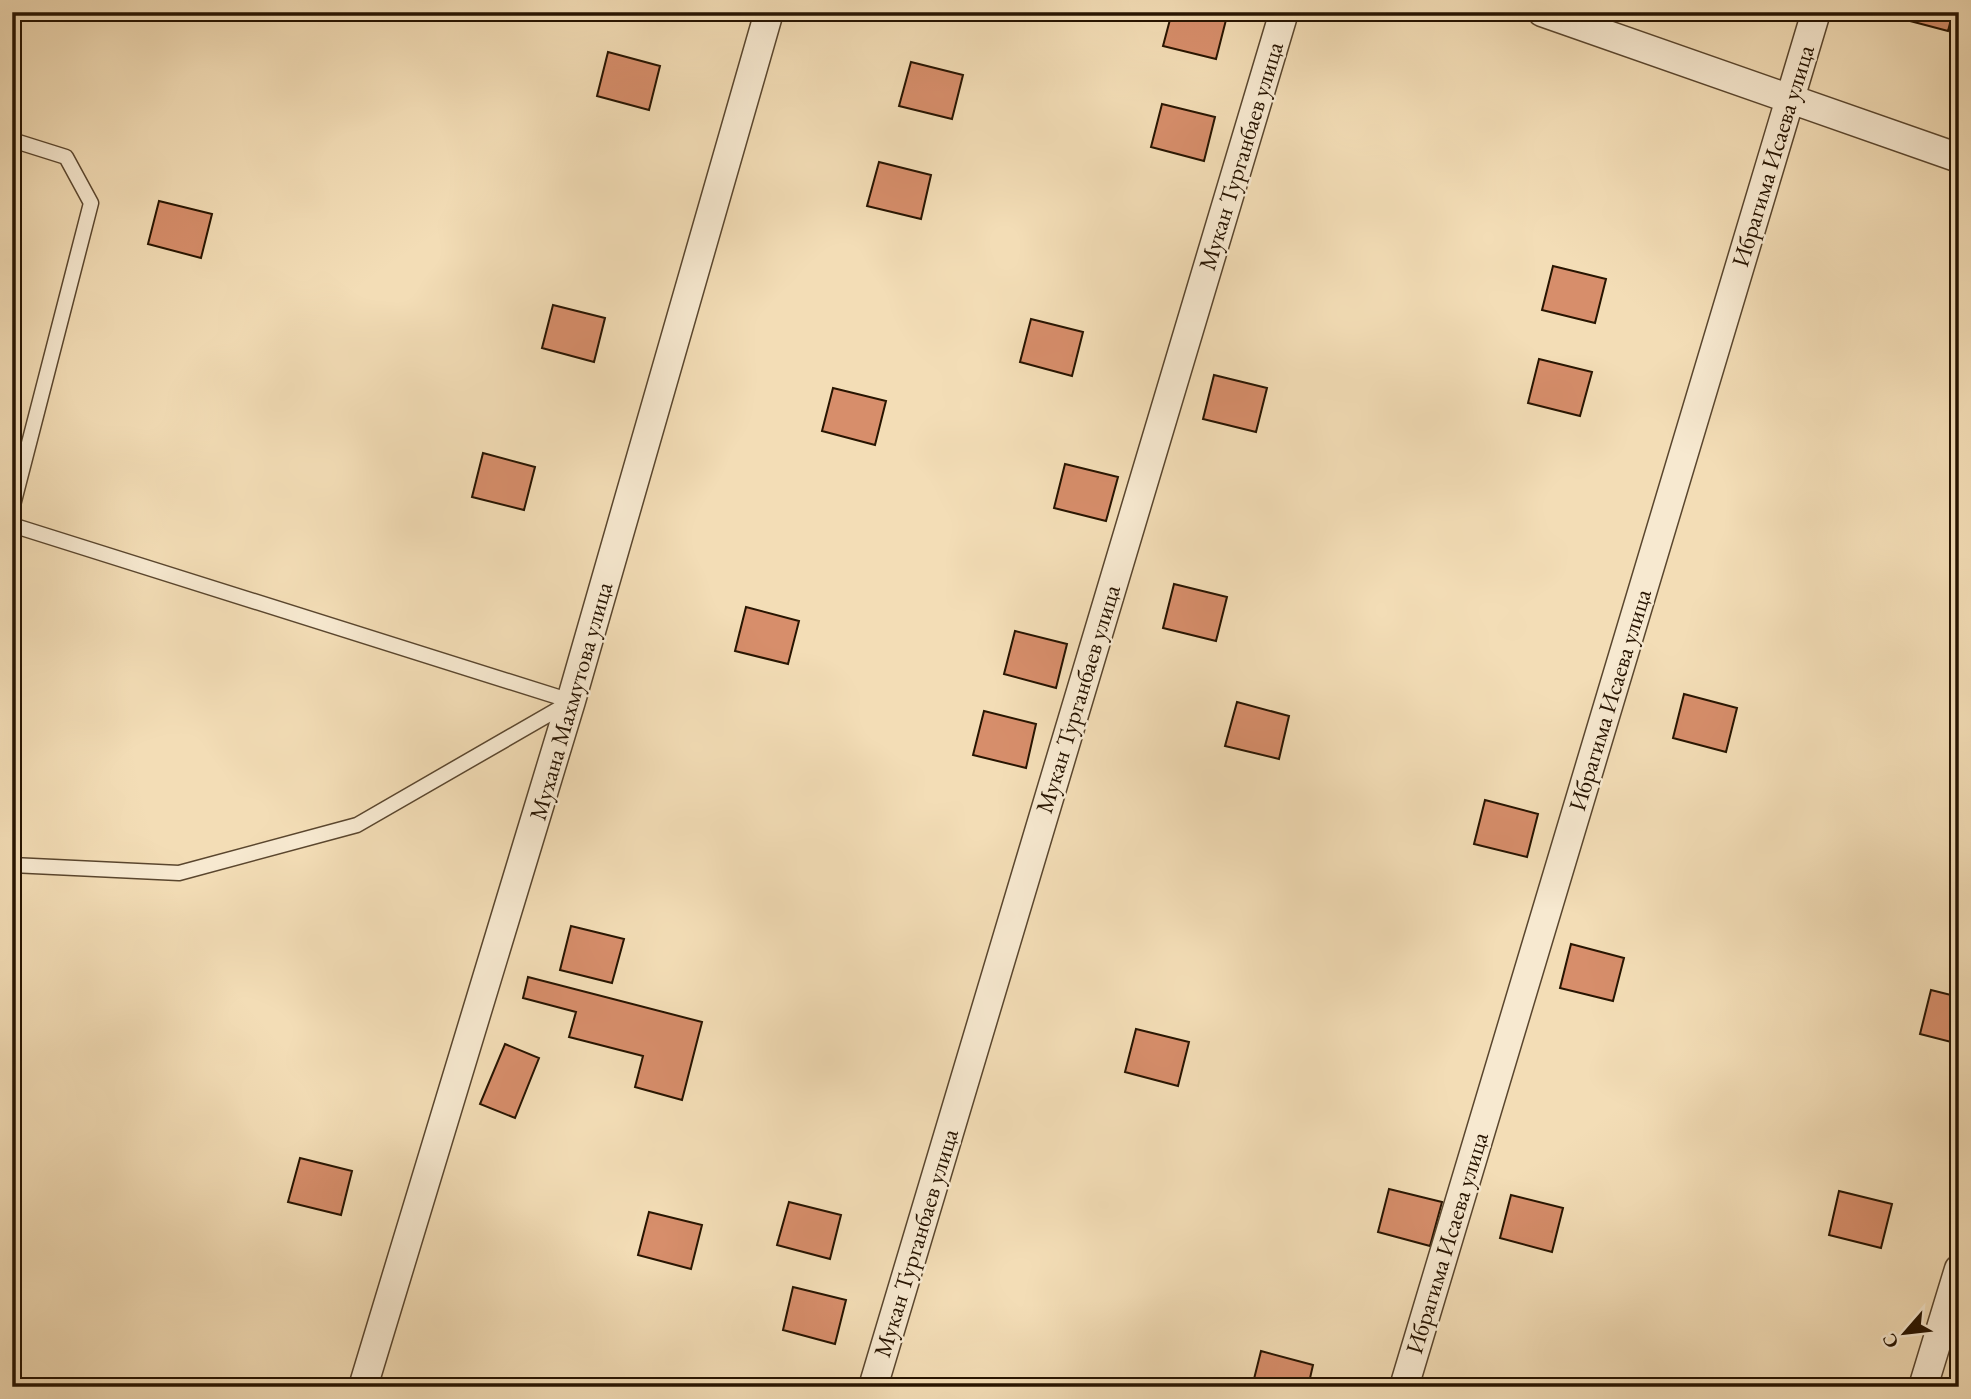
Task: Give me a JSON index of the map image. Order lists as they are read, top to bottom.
{
  "streets": {
    "street": ["Мукан Турганбаев улица", "Ибрагима Исаева улица", "Мухана Махмутова улица"]
  },
  "north": "bottom left"
}
